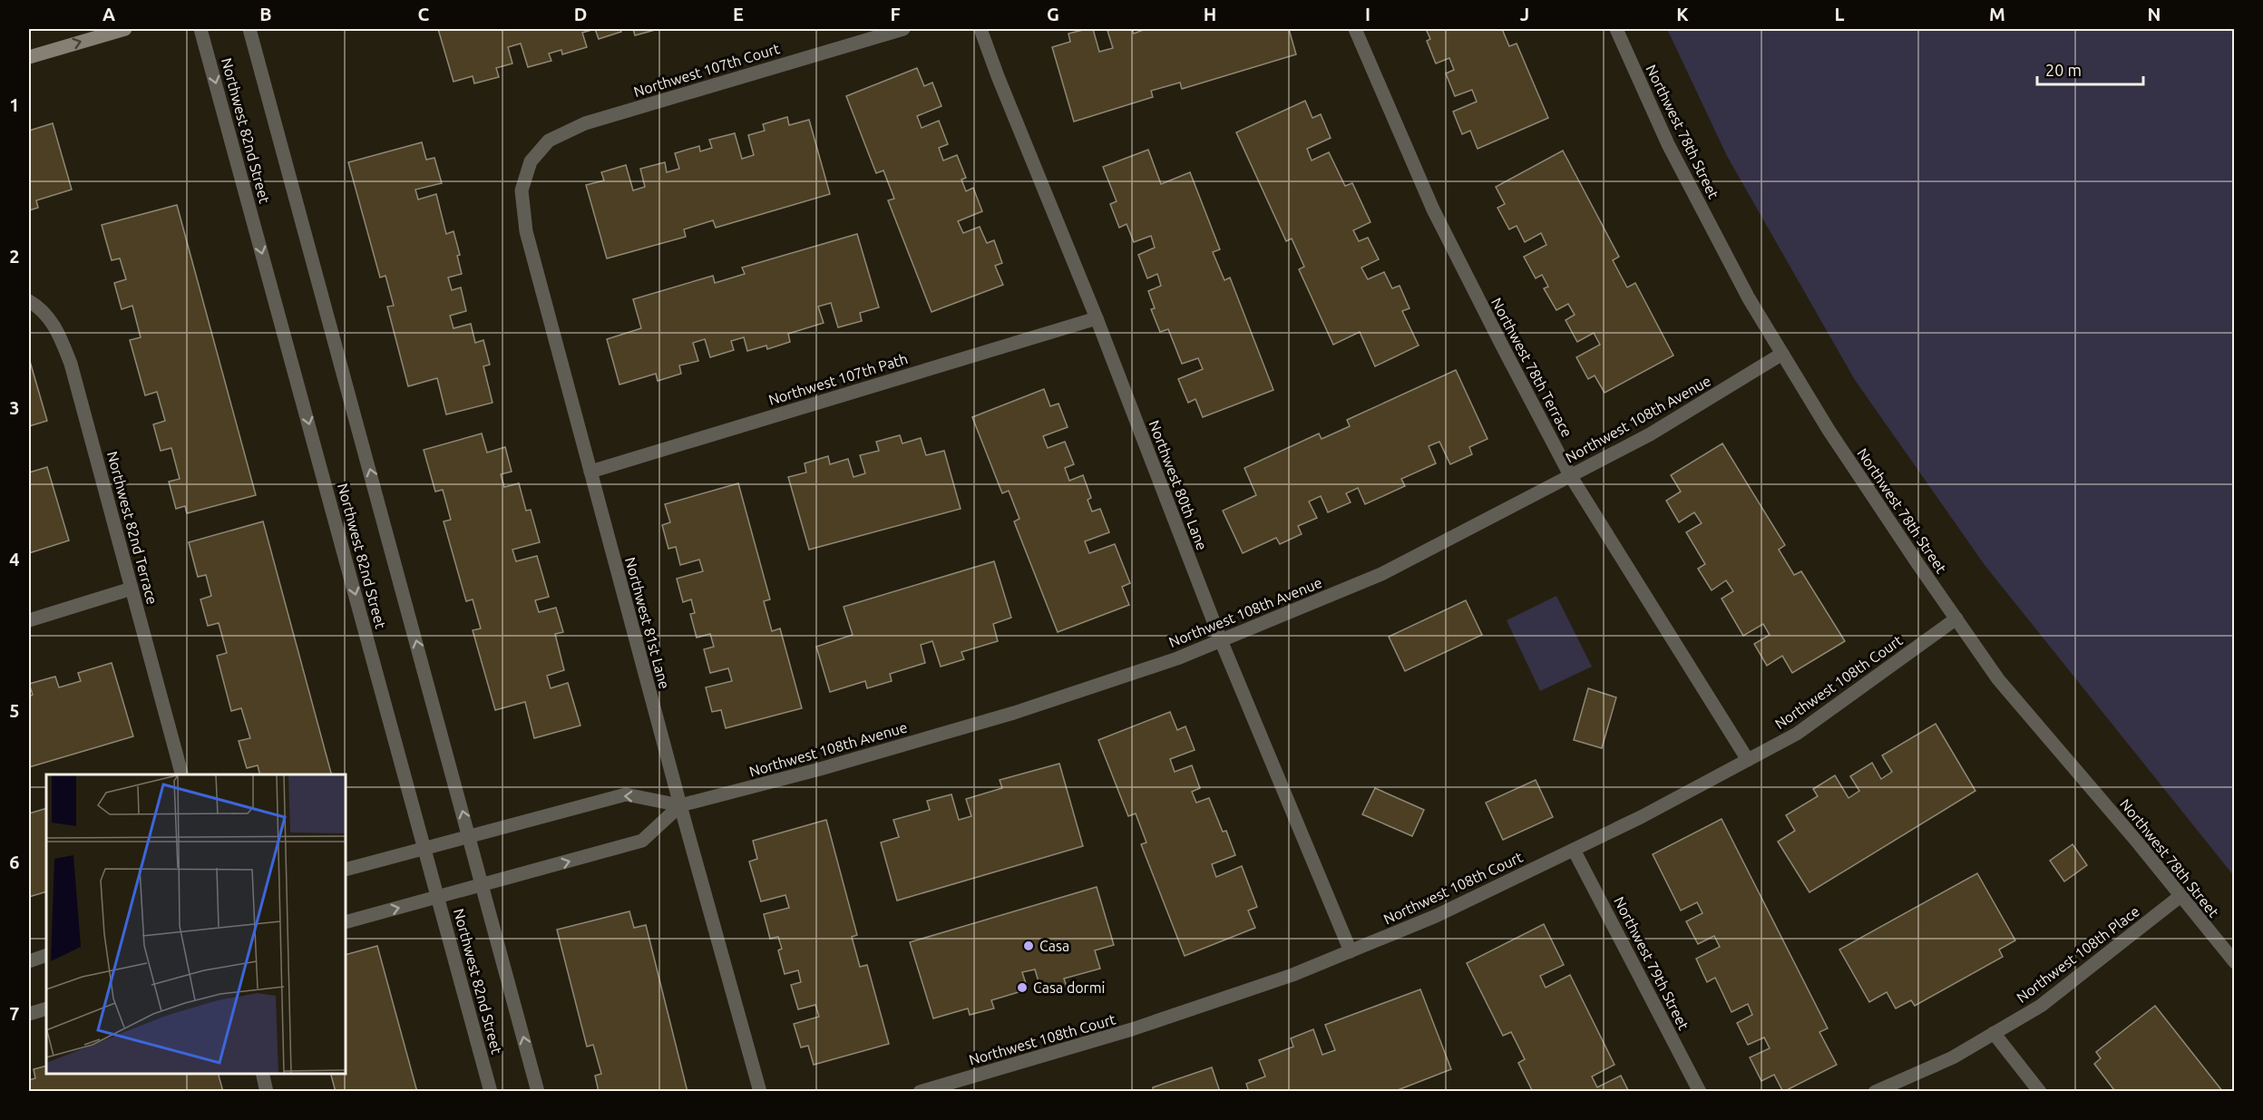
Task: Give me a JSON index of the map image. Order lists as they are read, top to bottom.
{
  "streets": {
    "street": [
      "Northwest 107th Court",
      "Northwest 82nd Street",
      "Northwest 78th Street",
      "Northwest 78th Terrace",
      "Northwest 107th Path",
      "Northwest 108th Avenue",
      "Northwest 80th Lane",
      "Northwest 82nd Terrace",
      "Northwest 81st Lane",
      "Northwest 108th Court",
      "Northwest 108th Place",
      "Northwest 79th Street"
    ]
  },
  "crossings": [
    ["Northwest 107th Court", "Northwest 81st Lane"],
    ["Northwest 82nd Street", "Northwest 108th Avenue"],
    ["Northwest 78th Street", "Northwest 108th Avenue"],
    ["Northwest 78th Street", "Northwest 108th Court"],
    ["Northwest 78th Street", "Northwest 108th Place"],
    ["Northwest 78th Terrace", "Northwest 108th Avenue"],
    ["Northwest 78th Terrace", "Northwest 108th Court"],
    ["Northwest 107th Path", "Northwest 80th Lane"],
    ["Northwest 107th Path", "Northwest 81st Lane"],
    ["Northwest 108th Avenue", "Northwest 80th Lane"],
    ["Northwest 108th Avenue", "Northwest 81st Lane"],
    ["Northwest 80th Lane", "Northwest 108th Court"],
    ["Northwest 108th Court", "Northwest 79th Street"]
  ],
  "places": ["Casa", "Casa dormi"],
  "scale_bar": "20 m",
  "grid": {
    "columns": [
      "A",
      "B",
      "C",
      "D",
      "E",
      "F",
      "G",
      "H",
      "I",
      "J",
      "K",
      "L",
      "M",
      "N"
    ],
    "rows": [
      "1",
      "2",
      "3",
      "4",
      "5",
      "6",
      "7"
    ]
  }
}
